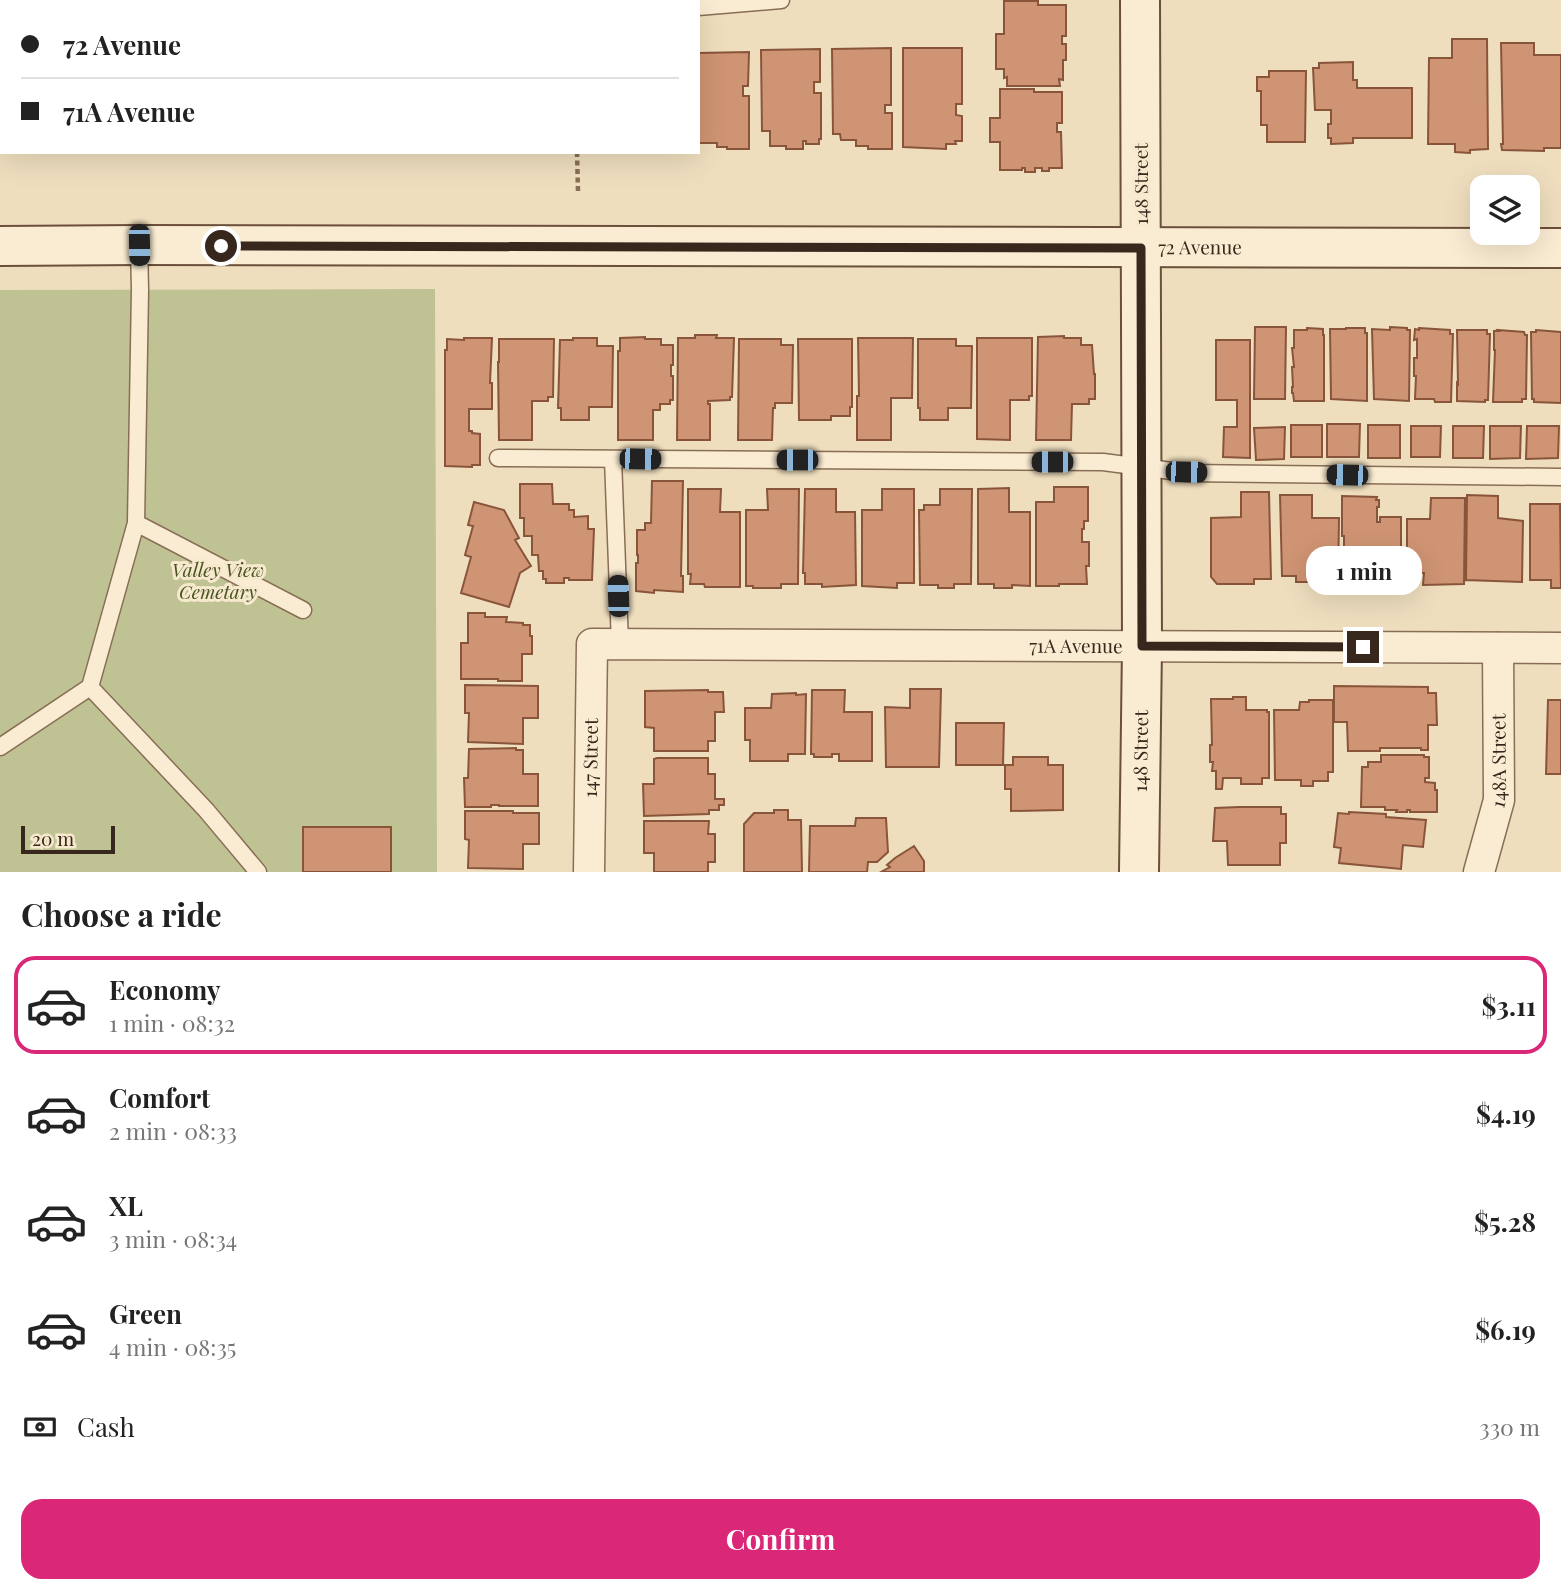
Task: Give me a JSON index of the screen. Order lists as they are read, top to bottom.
{
  "streets": {
    "main road": ["148 Street", "72 Avenue"],
    "street": ["71A Avenue", "147 Street", "148A Street"]
  },
  "crossings": [
    ["148 Street", "72 Avenue"],
    ["148 Street", "71A Avenue"],
    ["71A Avenue", "147 Street"],
    ["71A Avenue", "148A Street"]
  ],
  "parks": ["Valley View Cemetary"],
  "scale_bar": "20 m",
  "page": {
    "banner": ["72 Avenue", "71A Avenue"],
    "bubble": "1 min",
    "scale": "20 m",
    "heading": "Choose a ride",
    "list": [
      {
        "name": "Economy",
        "note": "1 min · 08:32",
        "value": "$3.11"
      },
      {
        "name": "Comfort",
        "note": "2 min · 08:33",
        "value": "$4.19"
      },
      {
        "name": "XL",
        "note": "3 min · 08:34",
        "value": "$5.28"
      },
      {
        "name": "Green",
        "note": "4 min · 08:35",
        "value": "$6.19"
      }
    ],
    "pay": ["Cash", "330 m"],
    "buttons": "Confirm"
  }
}
